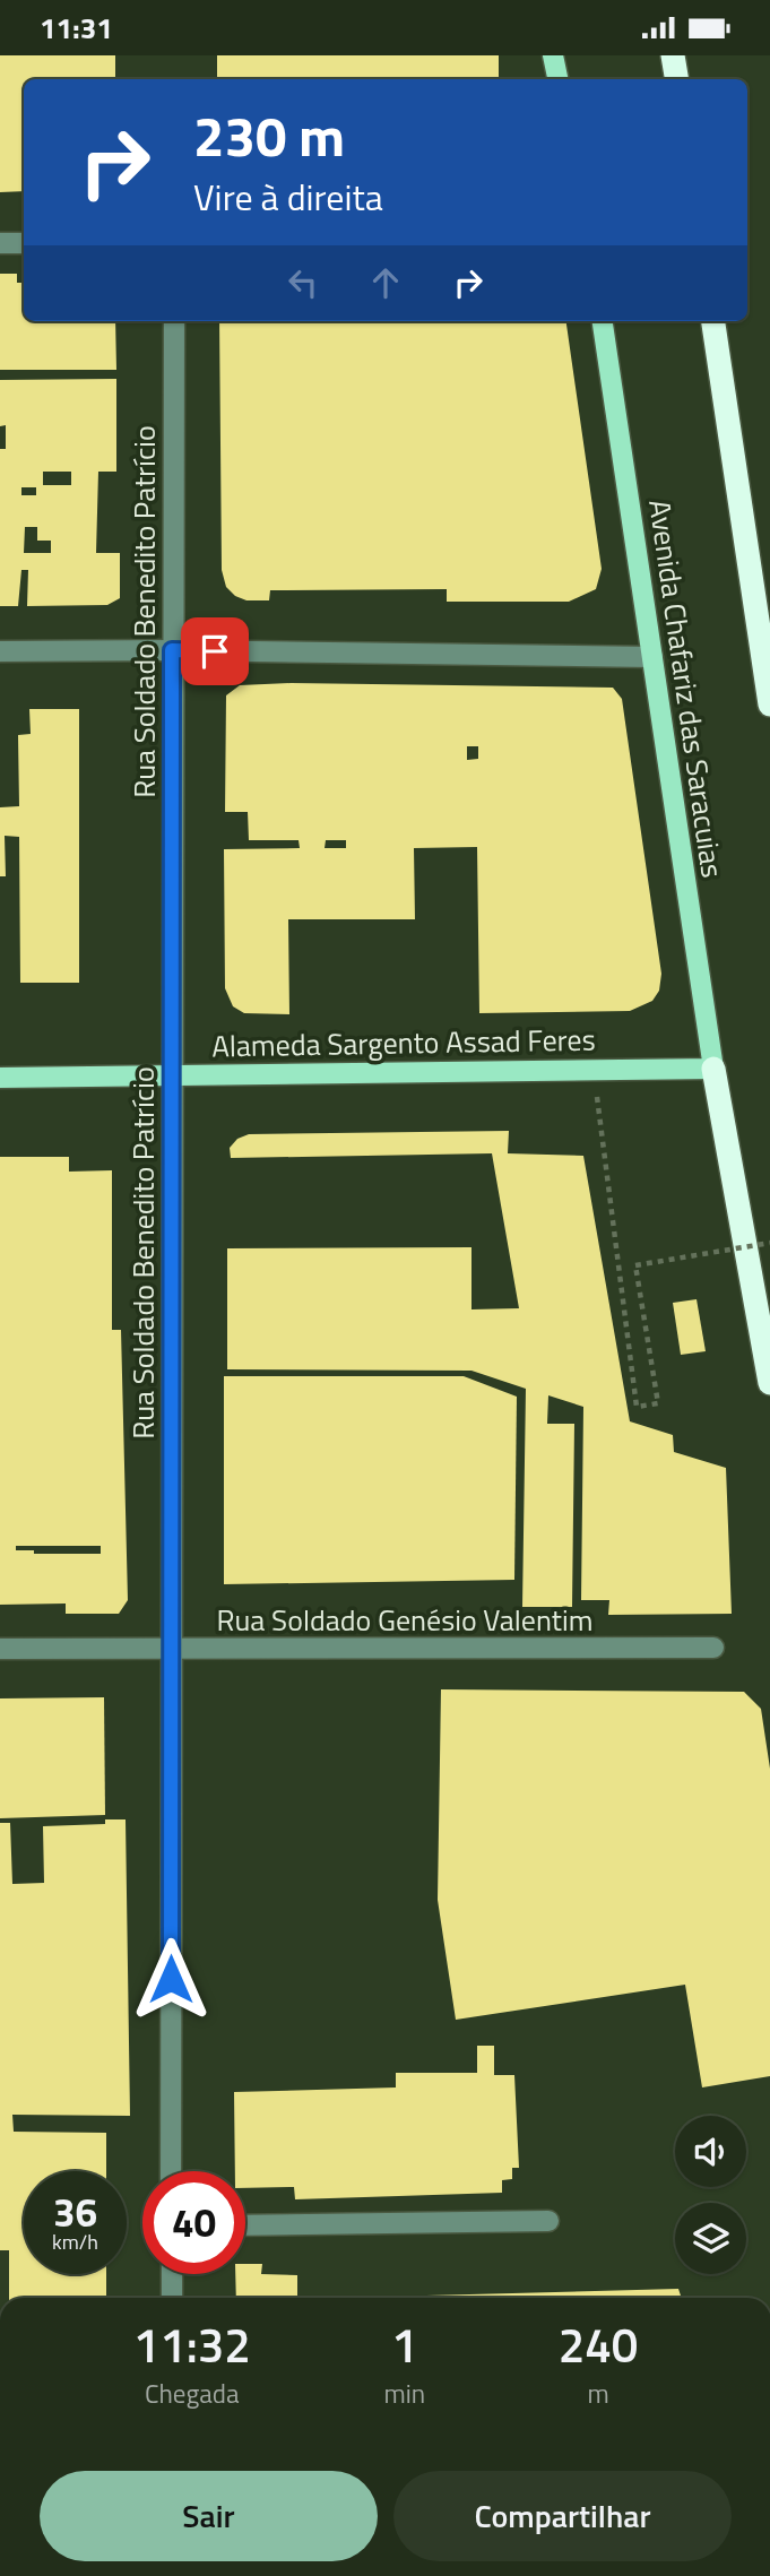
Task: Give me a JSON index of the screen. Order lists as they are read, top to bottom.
{
  "streets": {
    "main road": ["Avenida Chafariz das Saracuias", "Alameda Sargento Assad Feres"],
    "street": ["Rua Soldado Benedito Patrício", "Rua Soldado Genésio Valentim"]
  },
  "crossings": [
    ["Rua Soldado Benedito Patrício", "Alameda Sargento Assad Feres"],
    ["Rua Soldado Benedito Patrício", "Rua Soldado Genésio Valentim"],
    ["Avenida Chafariz das Saracuias", "Alameda Sargento Assad Feres"]
  ],
  "page": {
    "status": "11:31",
    "turn": ["230 m", "Vire à direita"],
    "speed": "36 km/h",
    "limit": "40",
    "eta": [
      "11:32",
      "Chegada",
      "1",
      "min",
      "240",
      "m"
    ],
    "buttons": ["Sair", "Compartilhar"]
  }
}
